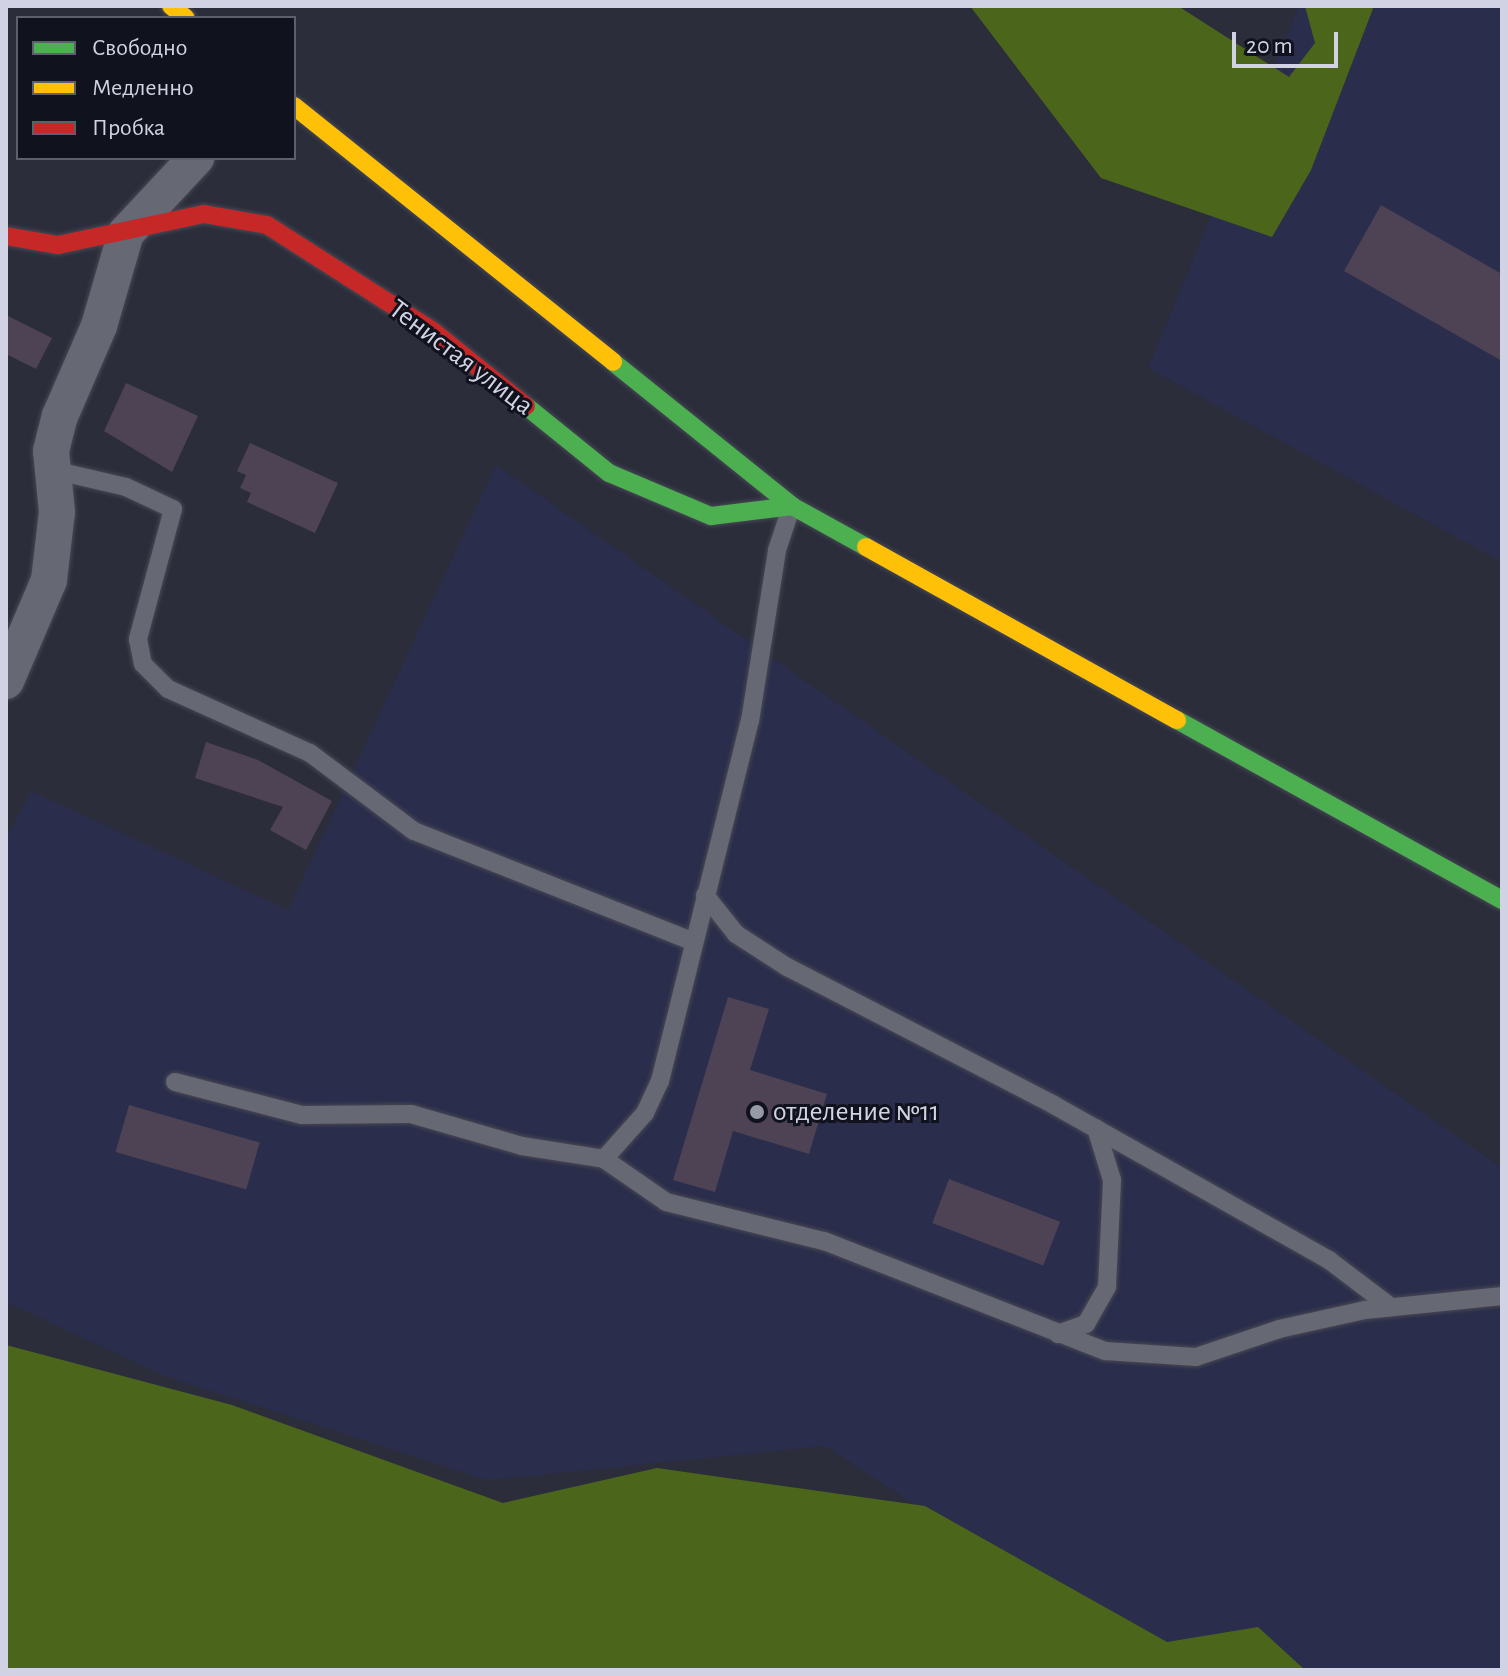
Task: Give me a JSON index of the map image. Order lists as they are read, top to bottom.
{
  "streets": {
    "street": ["Тенистая улица"]
  },
  "places": ["отделение №11"],
  "legend": ["Свободно", "Медленно", "Пробка"],
  "scale_bar": "20 m"
}
